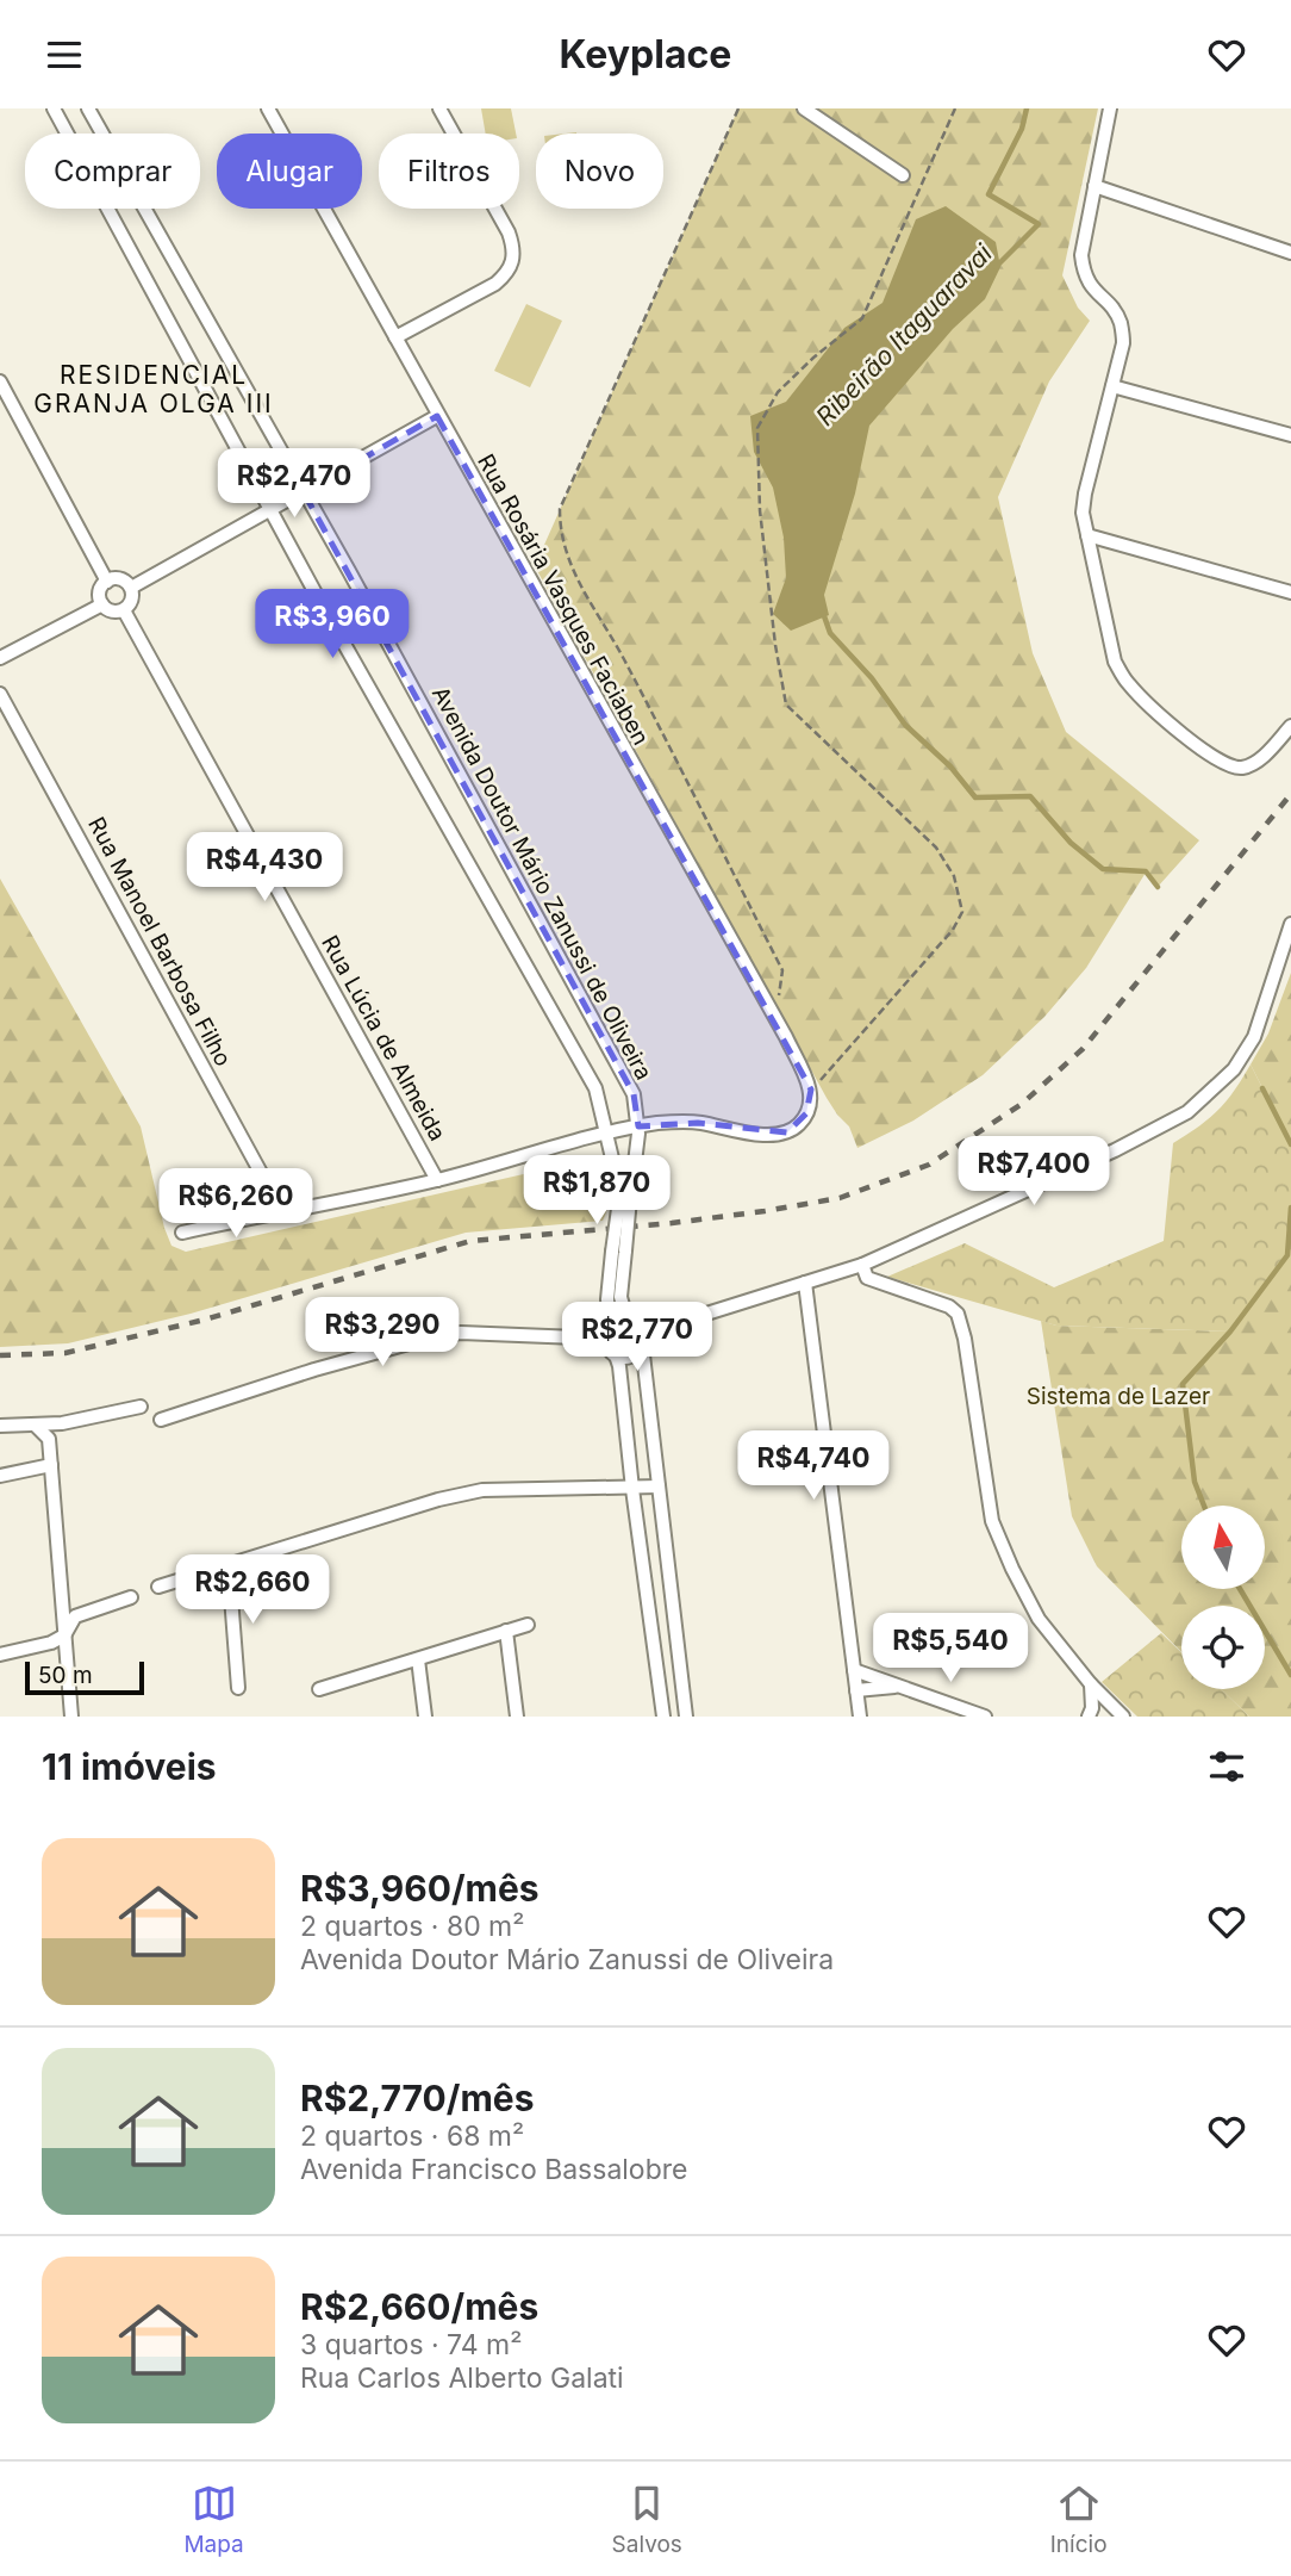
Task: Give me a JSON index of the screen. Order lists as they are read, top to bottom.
{
  "streets": {
    "street": [
      "Rua Rosária Vasques Faciaben",
      "Avenida Doutor Mário Zanussi de Oliveira",
      "Rua Manoel Barbosa Filho",
      "Rua Lúcia de Almeida"
    ]
  },
  "districts": ["RESIDENCIAL GRANJA OLGA III"],
  "water": ["Ribeirão Itaguaravai"],
  "parks": ["Sistema de Lazer"],
  "scale_bar": "50 m",
  "north": "top",
  "page": {
    "header": "Keyplace",
    "chip": [
      "Comprar",
      "Alugar",
      "Filtros",
      "Novo"
    ],
    "price": [
      "R$2,470",
      "R$3,960",
      "R$4,430",
      "R$7,400",
      "R$1,870",
      "R$6,260",
      "R$3,290",
      "R$2,770",
      "R$4,740",
      "R$2,660",
      "R$5,540"
    ],
    "scale": "50 m",
    "heading": "11 imóveis",
    "list": [
      {
        "name": "R$3,960/mês",
        "note": "2 quartos · 80 m² · Avenida Doutor Mário Zanussi de Oliveira"
      },
      {
        "name": "R$2,770/mês",
        "note": "2 quartos · 68 m² · Avenida Francisco Bassalobre"
      },
      {
        "name": "R$2,660/mês",
        "note": "3 quartos · 74 m² · Rua Carlos Alberto Galati"
      }
    ],
    "tabs": ["Mapa", "Salvos", "Início"]
  }
}
